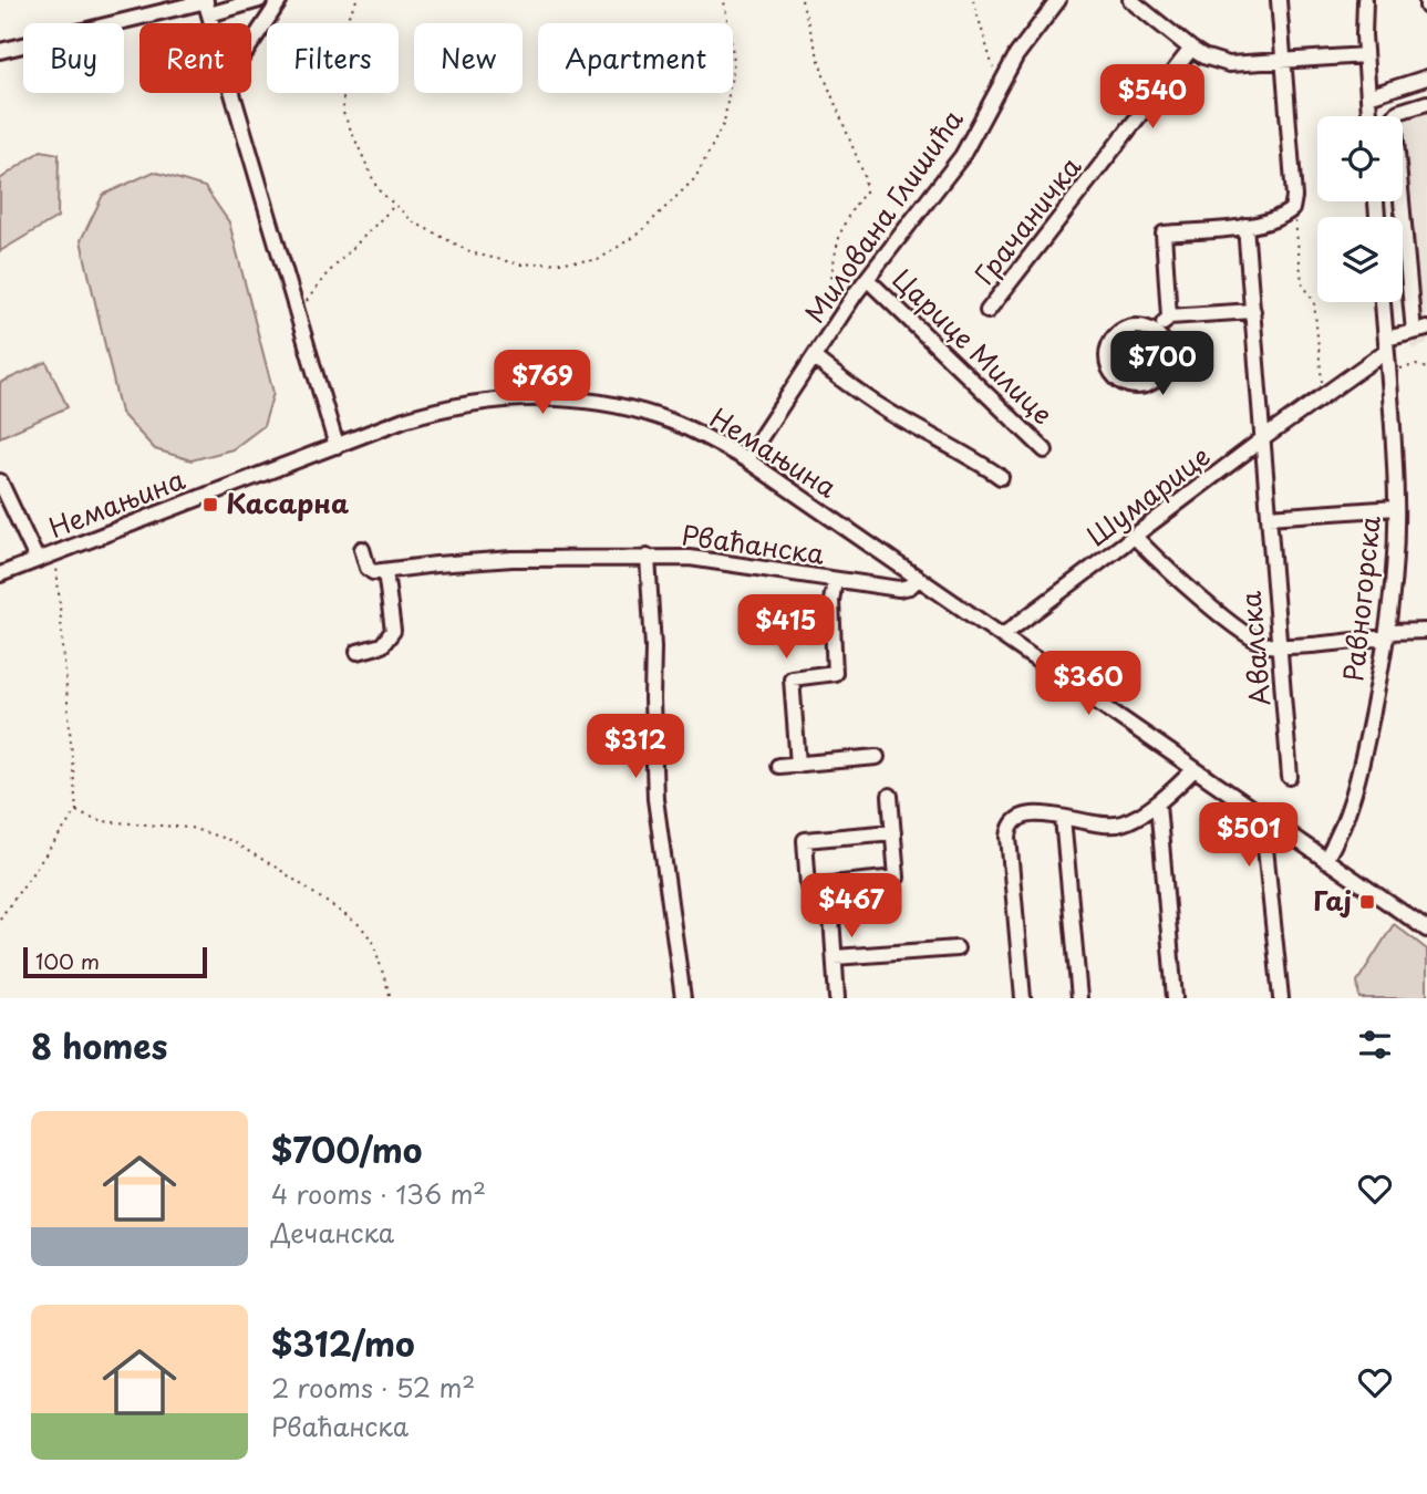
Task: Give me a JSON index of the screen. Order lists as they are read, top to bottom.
{
  "streets": {
    "street": [
      "Милована Глишића",
      "Грачаничка",
      "Царице Милице",
      "Немањина",
      "Шумарице",
      "Рваћанска",
      "Равногорска",
      "Авалска"
    ]
  },
  "crossings": [
    ["Милована Глишића", "Царице Милице"],
    ["Милована Глишића", "Немањина"],
    ["Немањина", "Шумарице"],
    ["Немањина", "Рваћанска"],
    ["Немањина", "Равногорска"],
    ["Шумарице", "Равногорска"],
    ["Шумарице", "Авалска"]
  ],
  "places": {
    "transit": ["Касарна", "Гај"]
  },
  "scale_bar": "100 m",
  "page": {
    "chip": [
      "Buy",
      "Rent",
      "Filters",
      "New",
      "Apartment"
    ],
    "price": [
      "$540",
      "$700",
      "$769",
      "$415",
      "$360",
      "$312",
      "$501",
      "$467"
    ],
    "scale": "100 m",
    "heading": "8 homes",
    "list": [
      {
        "name": "$700/mo",
        "note": "4 rooms · 136 m² · Дечанска"
      },
      {
        "name": "$312/mo",
        "note": "2 rooms · 52 m² · Рваћанска"
      }
    ]
  }
}
